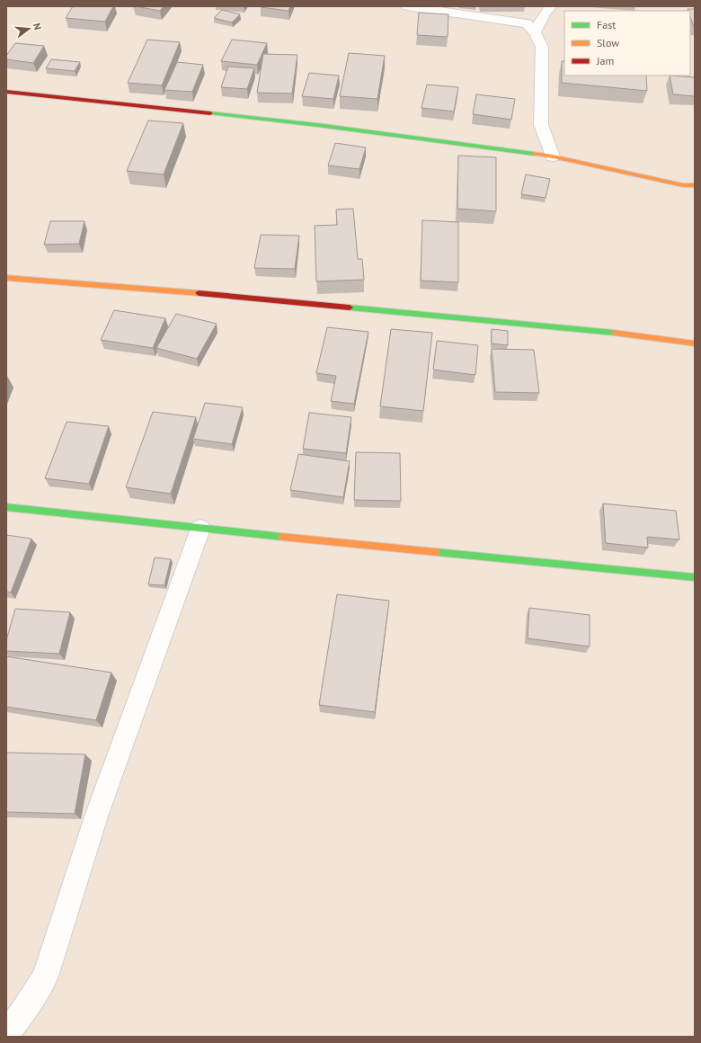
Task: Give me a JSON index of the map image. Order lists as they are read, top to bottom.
{
  "legend": ["Fast", "Slow", "Jam"],
  "north": "right"
}
